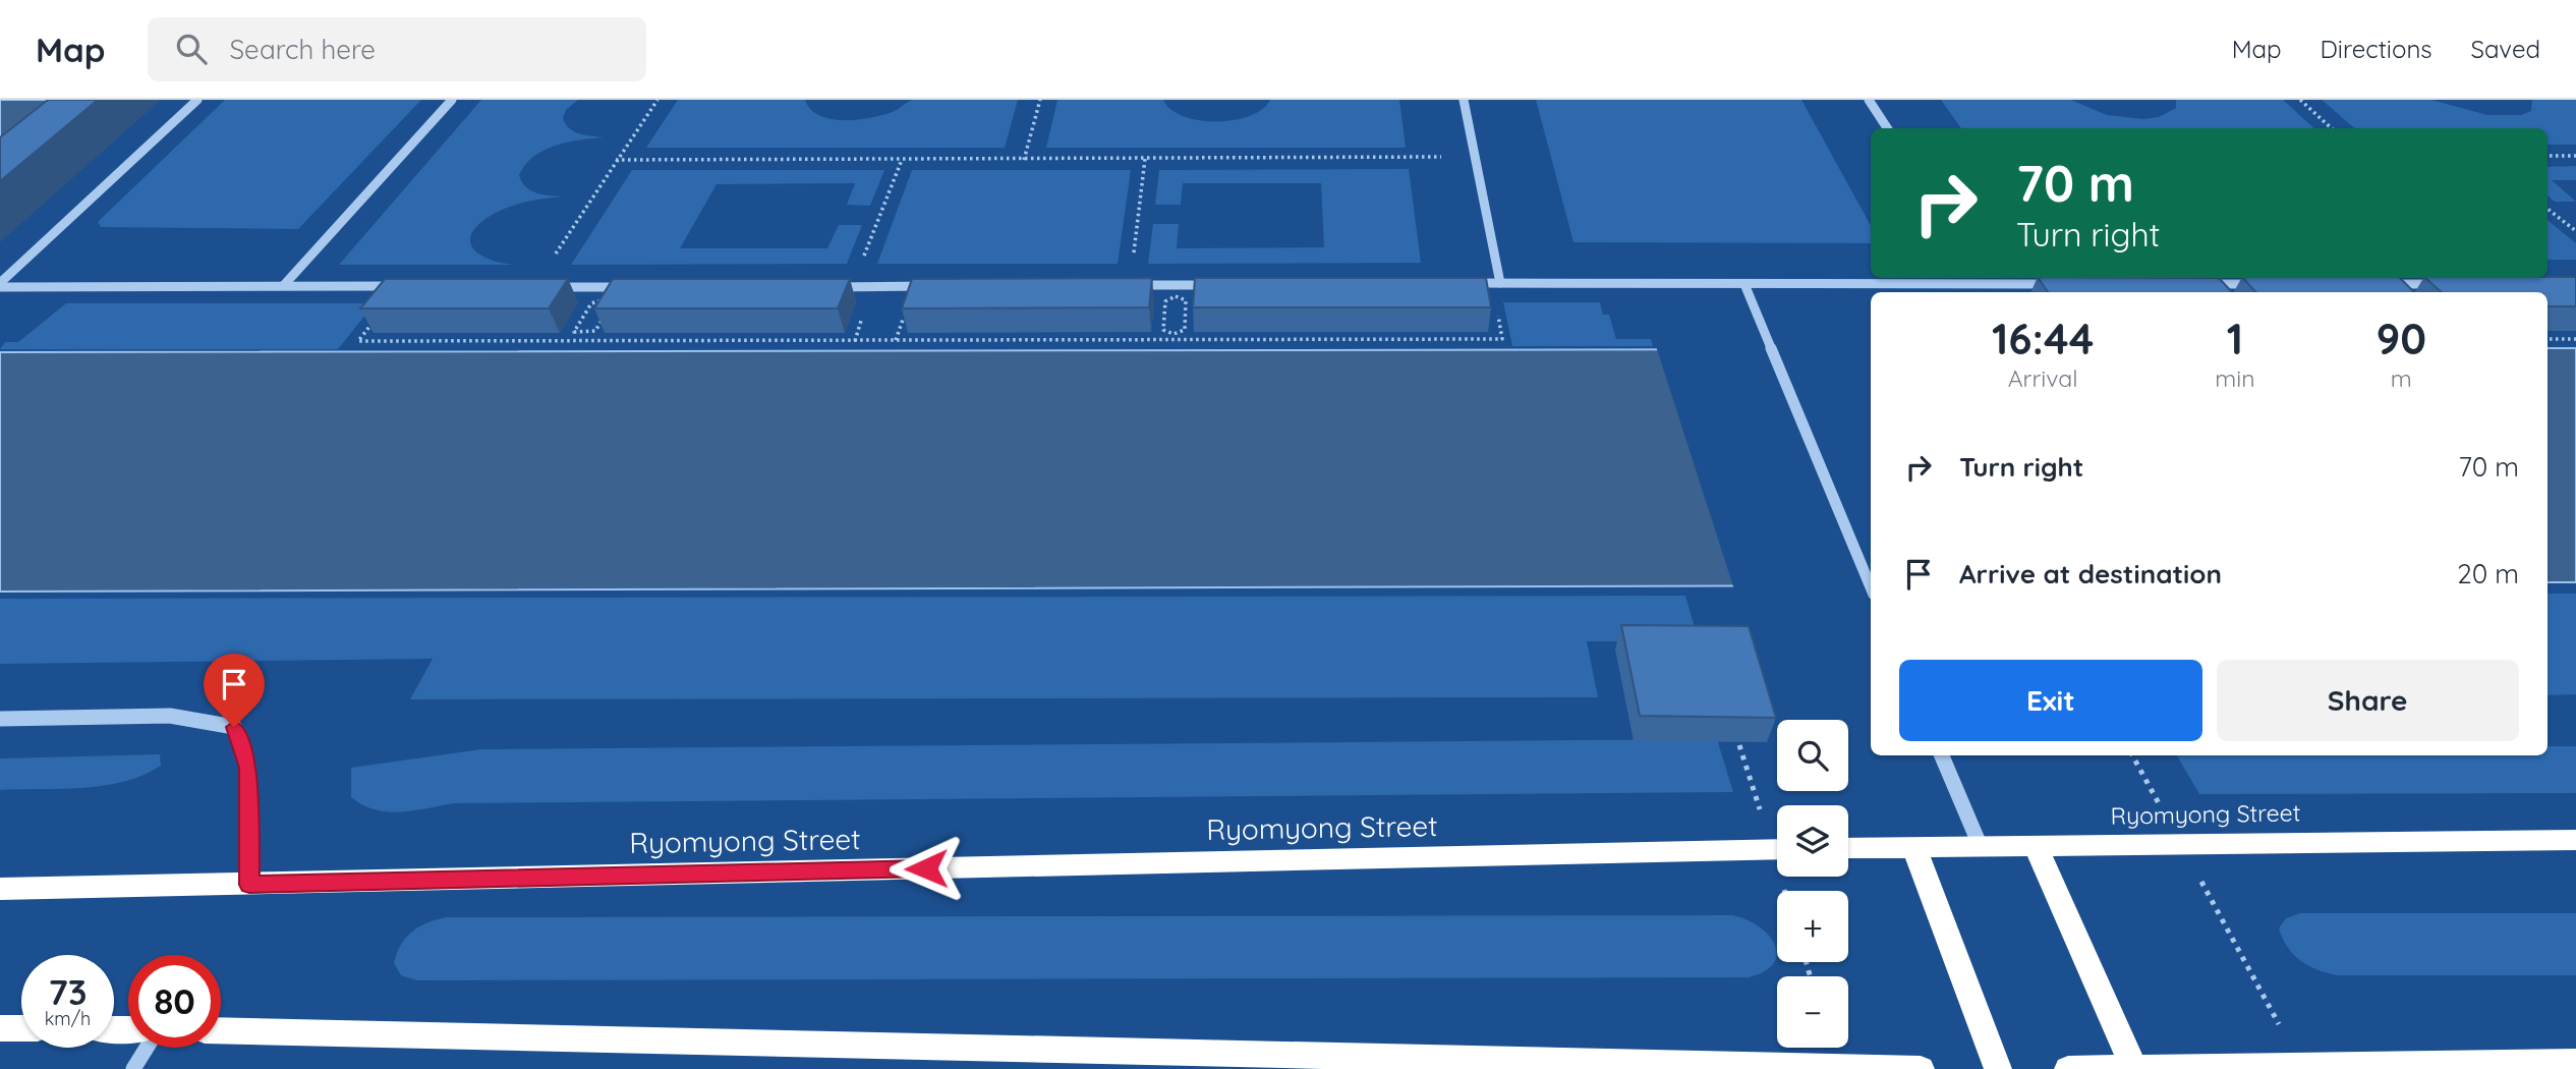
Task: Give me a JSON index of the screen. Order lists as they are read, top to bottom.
{
  "streets": {
    "highway": ["Ryomyong Street"]
  },
  "page": {
    "header": "Map",
    "search": "Search here",
    "nav": ["Map", "Directions", "Saved"],
    "turn": ["70 m", "Turn right"],
    "eta": [
      "16:44",
      "Arrival",
      "1",
      "min",
      "90",
      "m"
    ],
    "list": [
      {
        "name": "Turn right",
        "value": "70 m"
      },
      {
        "name": "Arrive at destination",
        "value": "20 m"
      }
    ],
    "buttons": ["Exit", "Share"],
    "map_buttons": ["+", "−"],
    "speed": "73 km/h",
    "limit": "80"
  }
}
